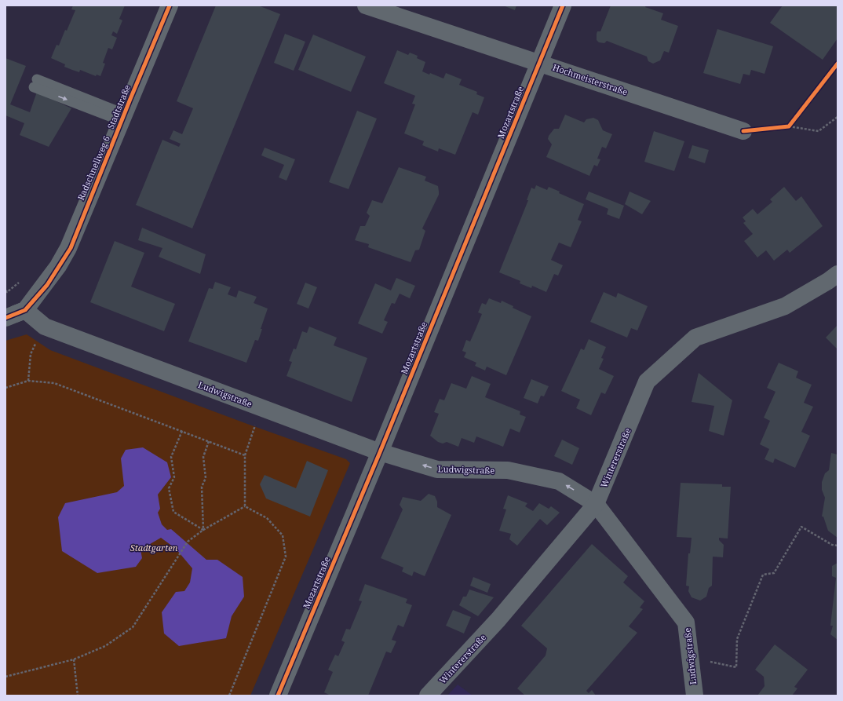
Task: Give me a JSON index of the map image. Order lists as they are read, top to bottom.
{
  "streets": {
    "street": [
      "Hochmeisterstraße",
      "Stadtstraße",
      "Mozartstraße",
      "Radschnellweg 6",
      "Ludwigstraße",
      "Wintererstraße"
    ]
  },
  "crossings": [
    ["Hochmeisterstraße", "Mozartstraße"],
    ["Stadtstraße", "Radschnellweg 6"],
    ["Mozartstraße", "Ludwigstraße"],
    ["Radschnellweg 6", "Ludwigstraße"],
    ["Ludwigstraße", "Wintererstraße"]
  ],
  "parks": ["Stadtgarten"]
}
